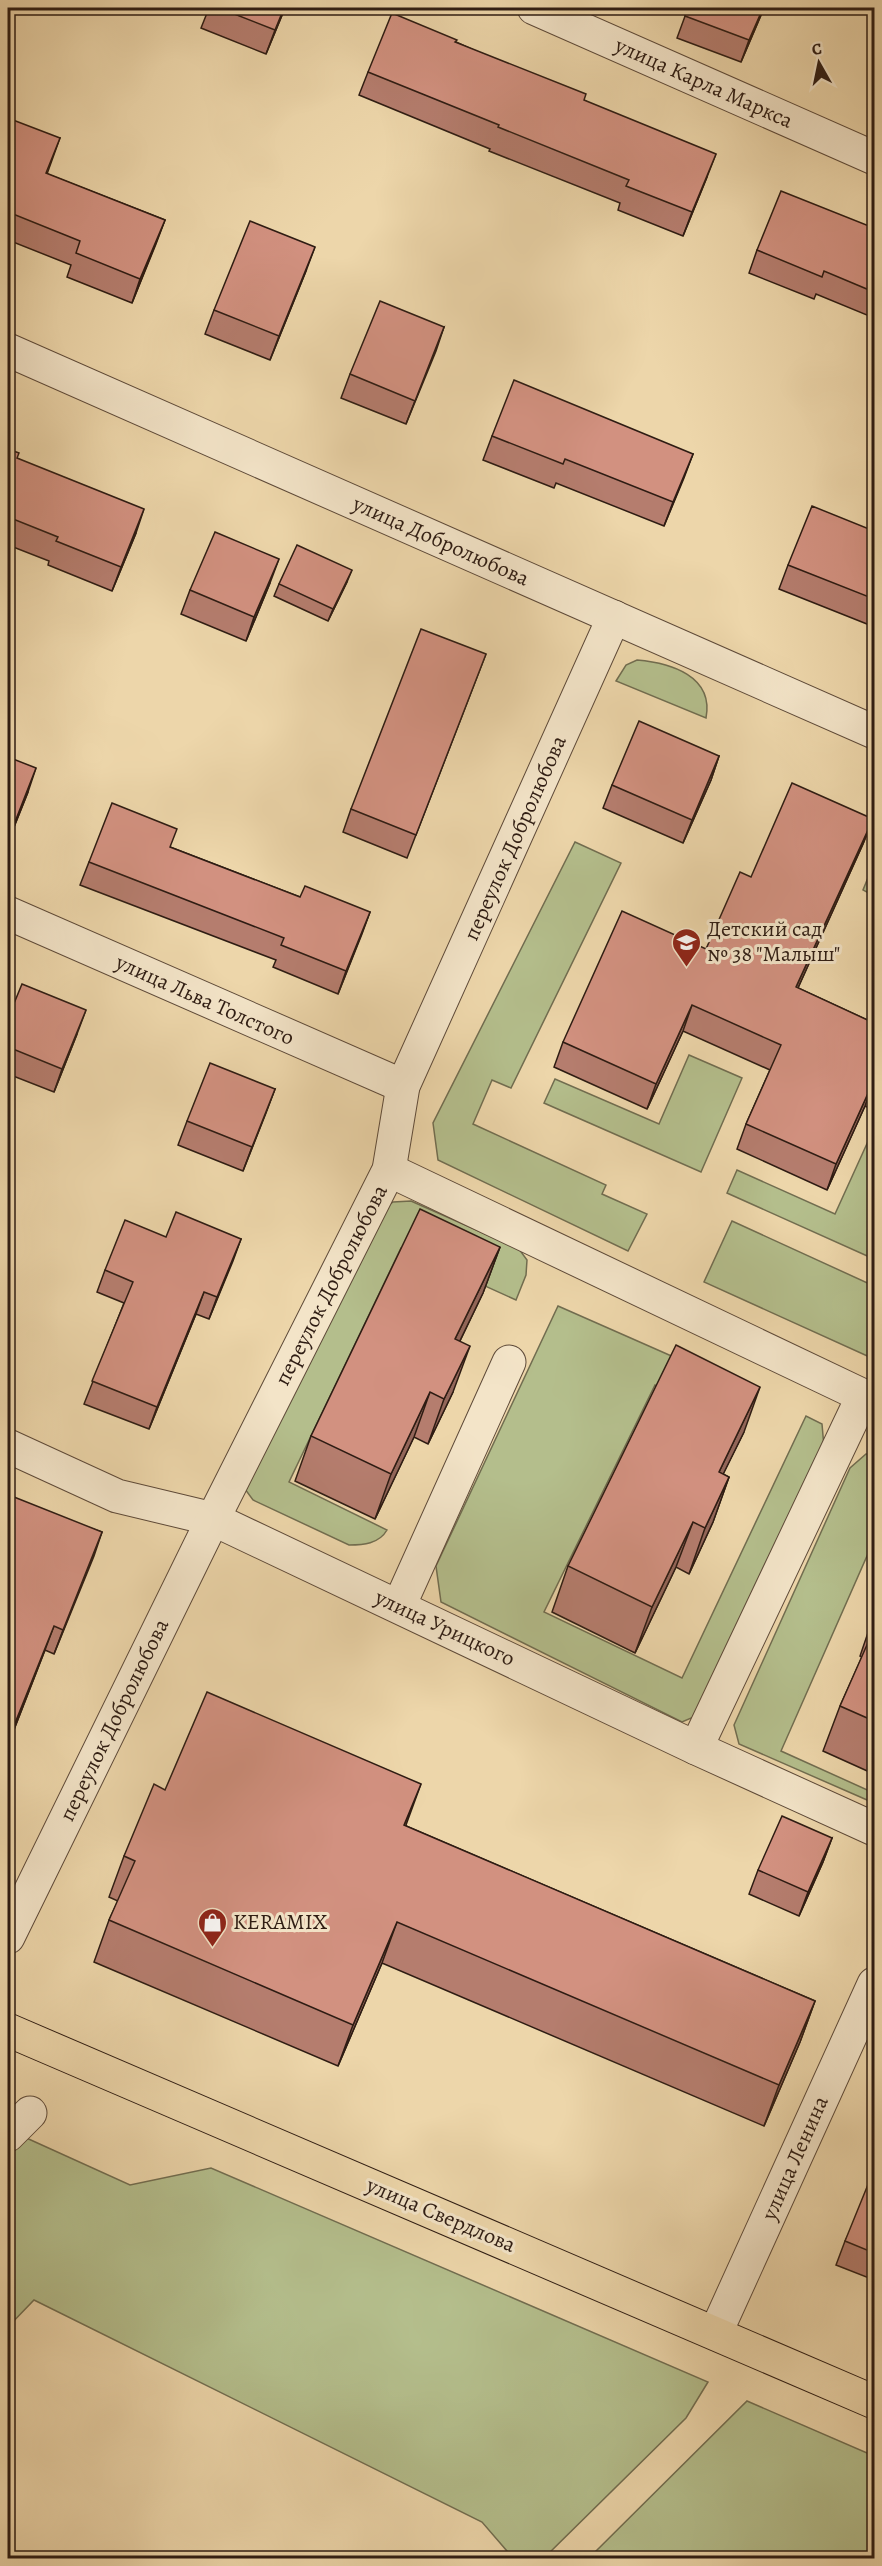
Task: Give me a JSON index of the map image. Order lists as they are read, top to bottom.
{
  "streets": {
    "main road": ["улица Свердлова"],
    "street": [
      "улица Карла Маркса",
      "улица Добролюбова",
      "переулок Добролюбова",
      "улица Льва Толстого",
      "улица Урицкого",
      "улица Ленина"
    ]
  },
  "crossings": [
    ["улица Добролюбова", "переулок Добролюбова"],
    ["переулок Добролюбова", "улица Льва Толстого"],
    ["переулок Добролюбова", "улица Урицкого"],
    ["улица Ленина", "улица Свердлова"]
  ],
  "places": {
    "school or university": ["Детский сад № 38 \"Малыш\""],
    "shop": ["KERAMIX"]
  },
  "north": "top"
}
